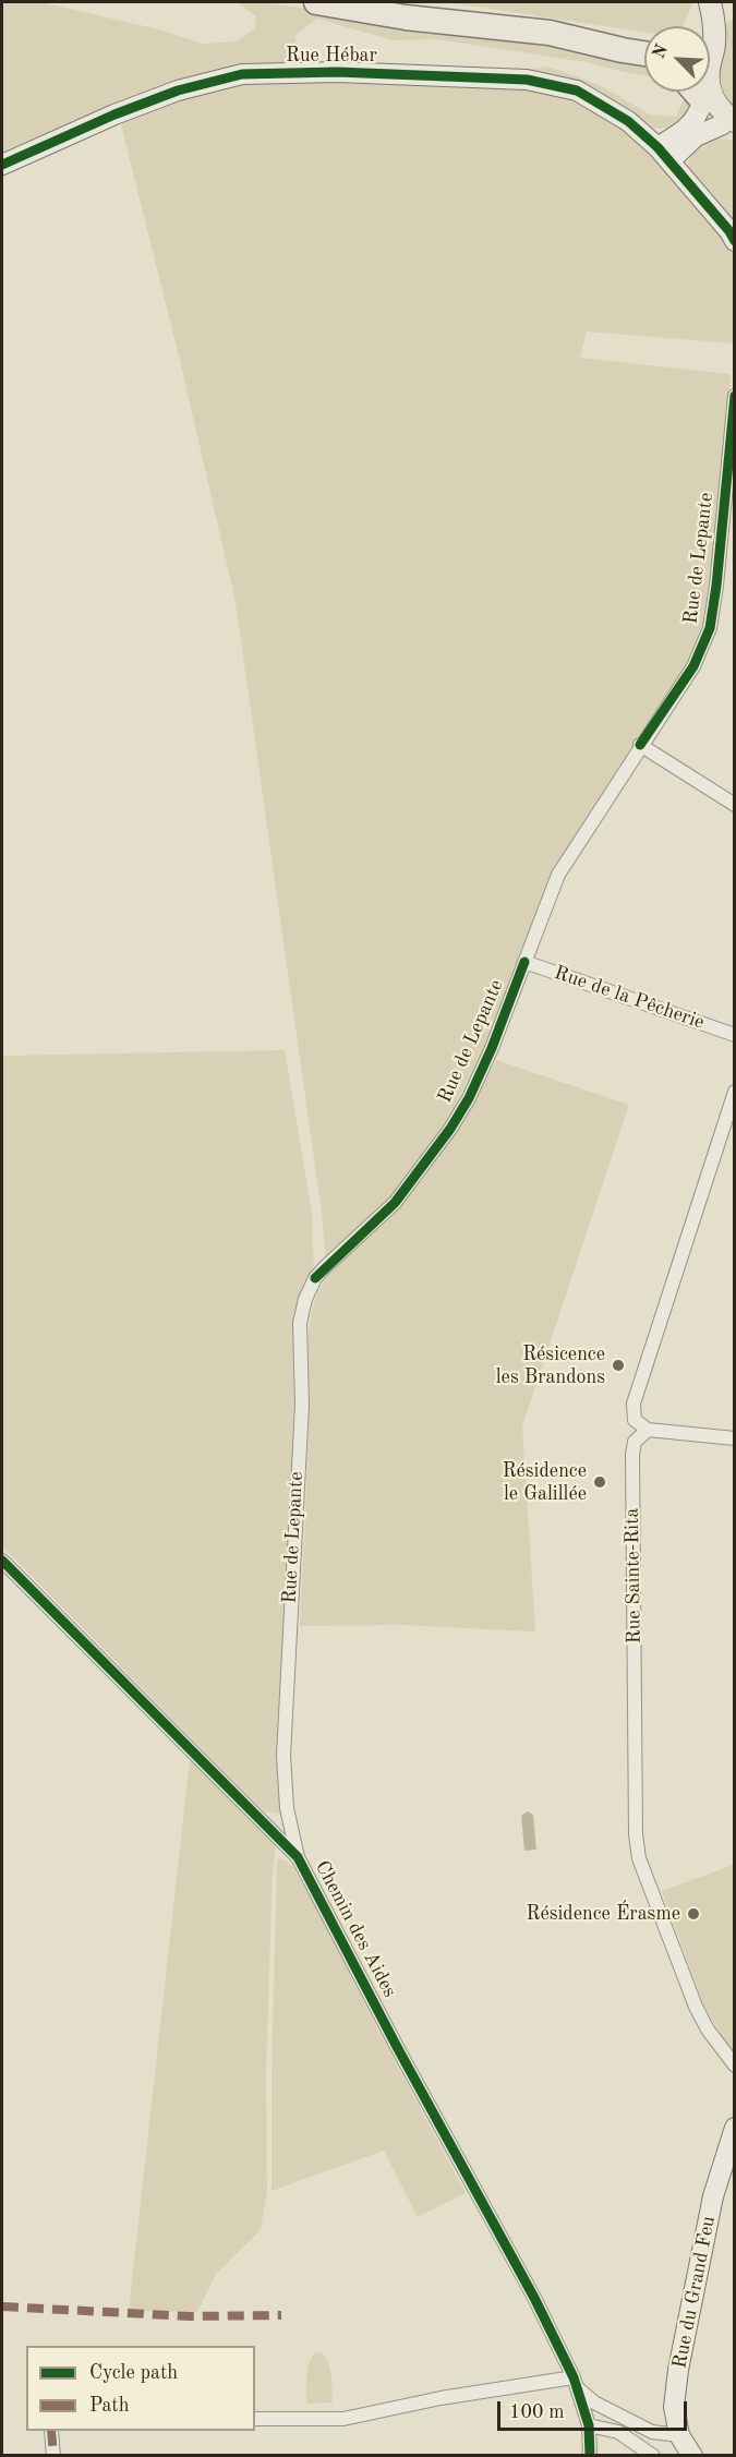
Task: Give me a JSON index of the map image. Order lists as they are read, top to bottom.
{
  "streets": {
    "street": [
      "Rue Hébar",
      "Rue de Lepante",
      "Rue de la Pêcherie",
      "Rue Sainte-Rita",
      "Chemin des Aides",
      "Rue du Grand Feu"
    ]
  },
  "crossings": [
    ["Rue de Lepante", "Rue de la Pêcherie"],
    ["Rue de Lepante", "Chemin des Aides"],
    ["Chemin des Aides", "Rue du Grand Feu"]
  ],
  "places": ["Résicence les Brandons", "Résidence le Galillée", "Résidence Érasme"],
  "legend": ["Cycle path", "Path"],
  "scale_bar": "100 m",
  "north": "top left"
}
